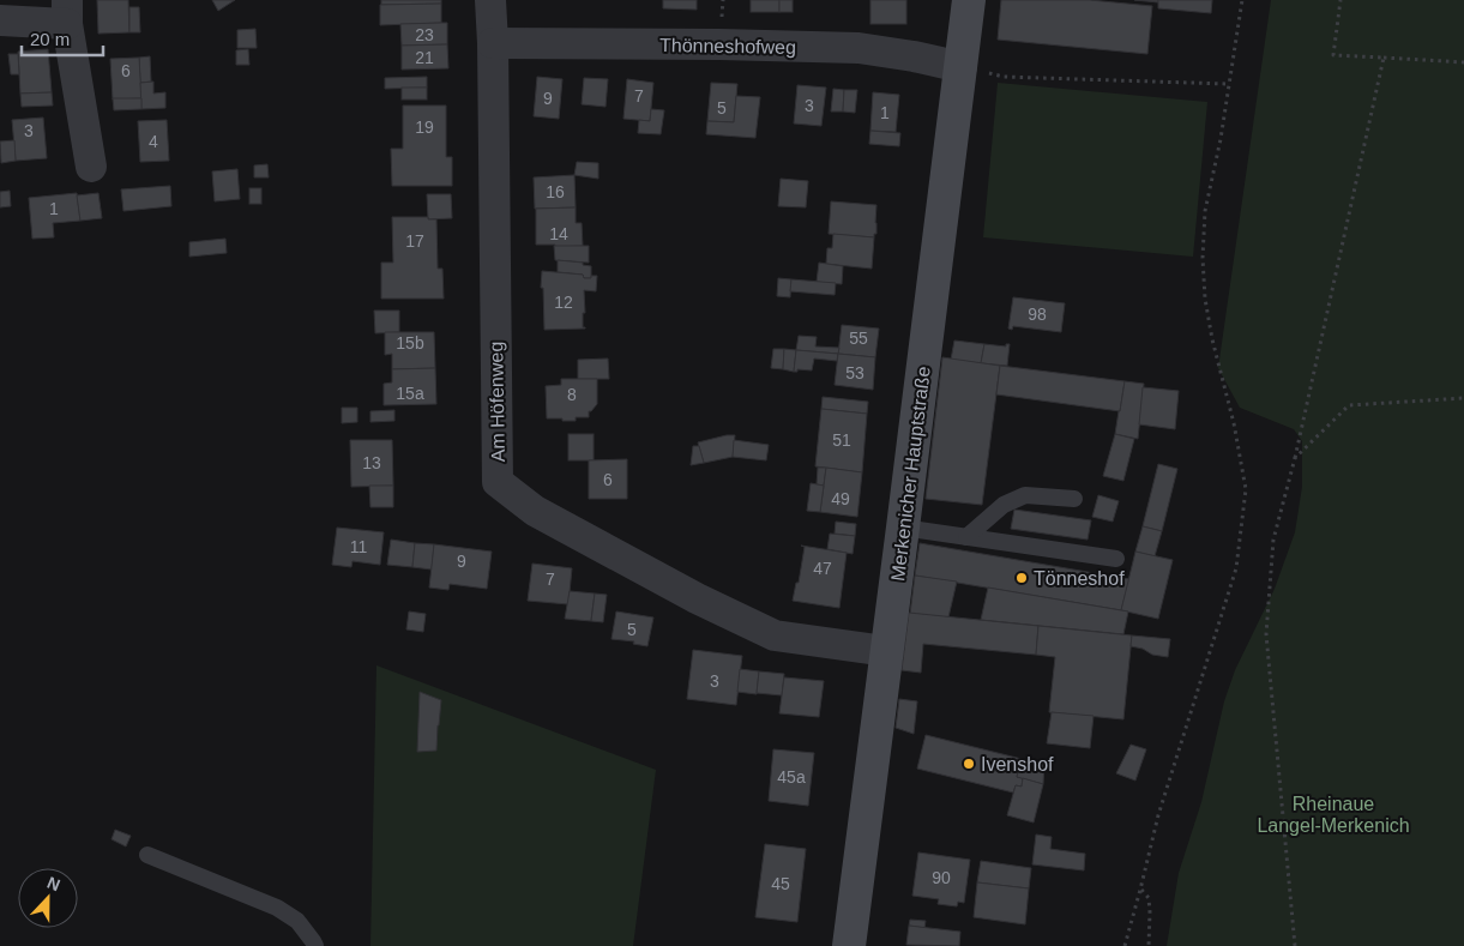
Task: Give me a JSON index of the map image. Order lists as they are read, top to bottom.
{
  "streets": {
    "street": ["Thönneshofweg", "Am Höfenweg", "Merkenicher Hauptstraße"]
  },
  "crossings": [
    ["Thönneshofweg", "Am Höfenweg"],
    ["Thönneshofweg", "Merkenicher Hauptstraße"],
    ["Am Höfenweg", "Merkenicher Hauptstraße"]
  ],
  "parks": ["Rheinaue Langel-Merkenich"],
  "places": ["Tönneshof", "Ivenshof"],
  "house_numbers": [
    "23",
    "21",
    "6",
    "7",
    "9",
    "3",
    "5",
    "1",
    "19",
    "3",
    "4",
    "16",
    "1",
    "14",
    "17",
    "12",
    "98",
    "55",
    "15b",
    "53",
    "15a",
    "8",
    "51",
    "13",
    "6",
    "49",
    "11",
    "9",
    "47",
    "7",
    "5",
    "3",
    "45a",
    "90",
    "45"
  ],
  "scale_bar": "20 m",
  "north": "top"
}
